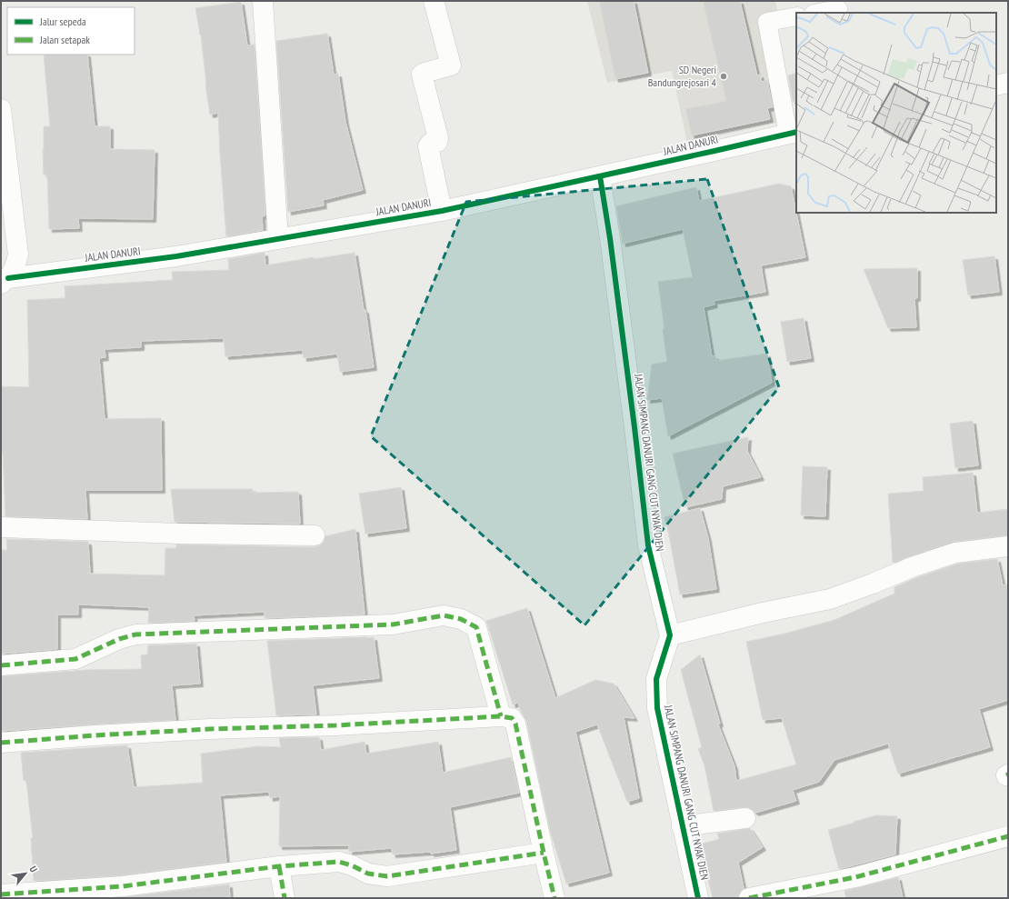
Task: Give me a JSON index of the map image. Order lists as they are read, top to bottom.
{
  "streets": {
    "street": ["JALAN DANURI", "JALAN SIMPANG DANURI GANG CUT NYAK DIEN"]
  },
  "crossings": [
    ["JALAN DANURI", "JALAN SIMPANG DANURI GANG CUT NYAK DIEN"]
  ],
  "places": ["SD Negeri Bandungrejosari 4"],
  "legend": ["Jalur sepeda", "Jalan setapak"],
  "north": "top right"
}
